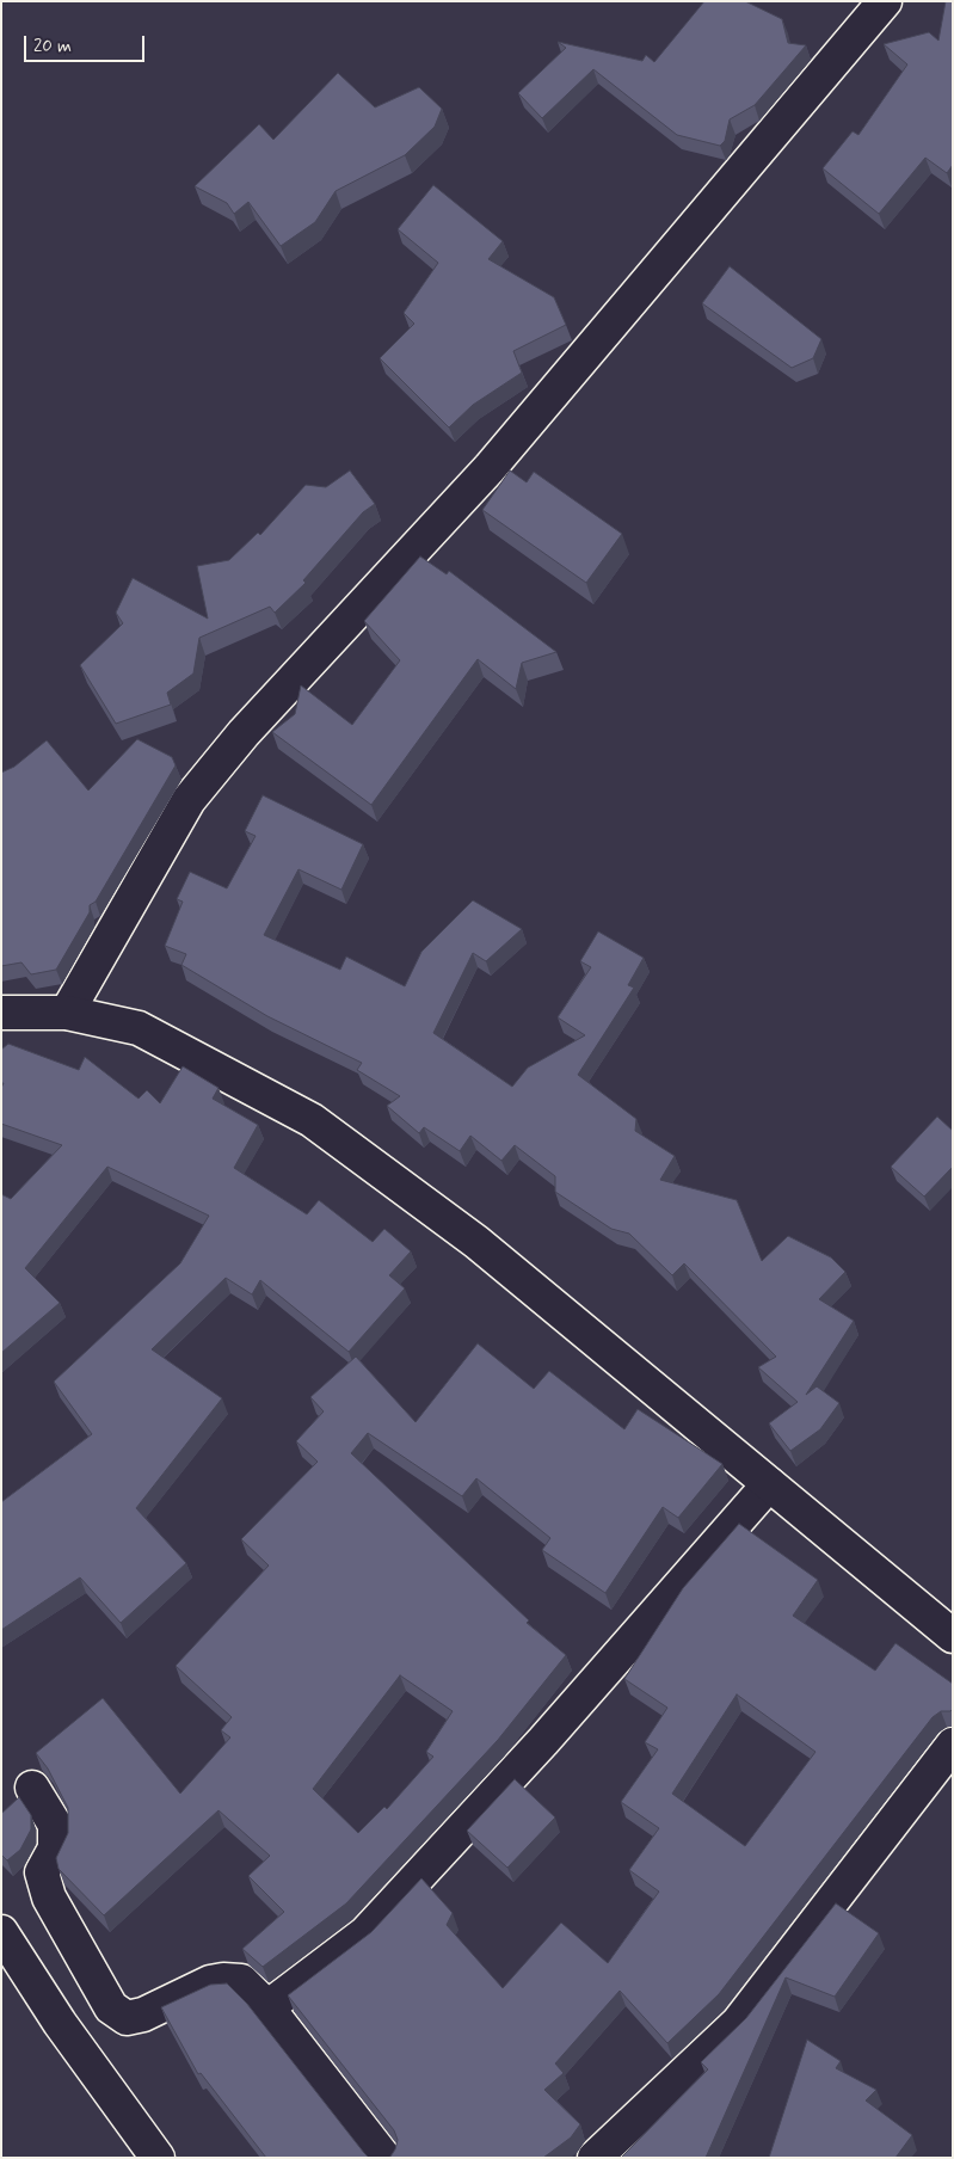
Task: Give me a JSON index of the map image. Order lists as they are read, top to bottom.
{
  "scale_bar": "20 m"
}
